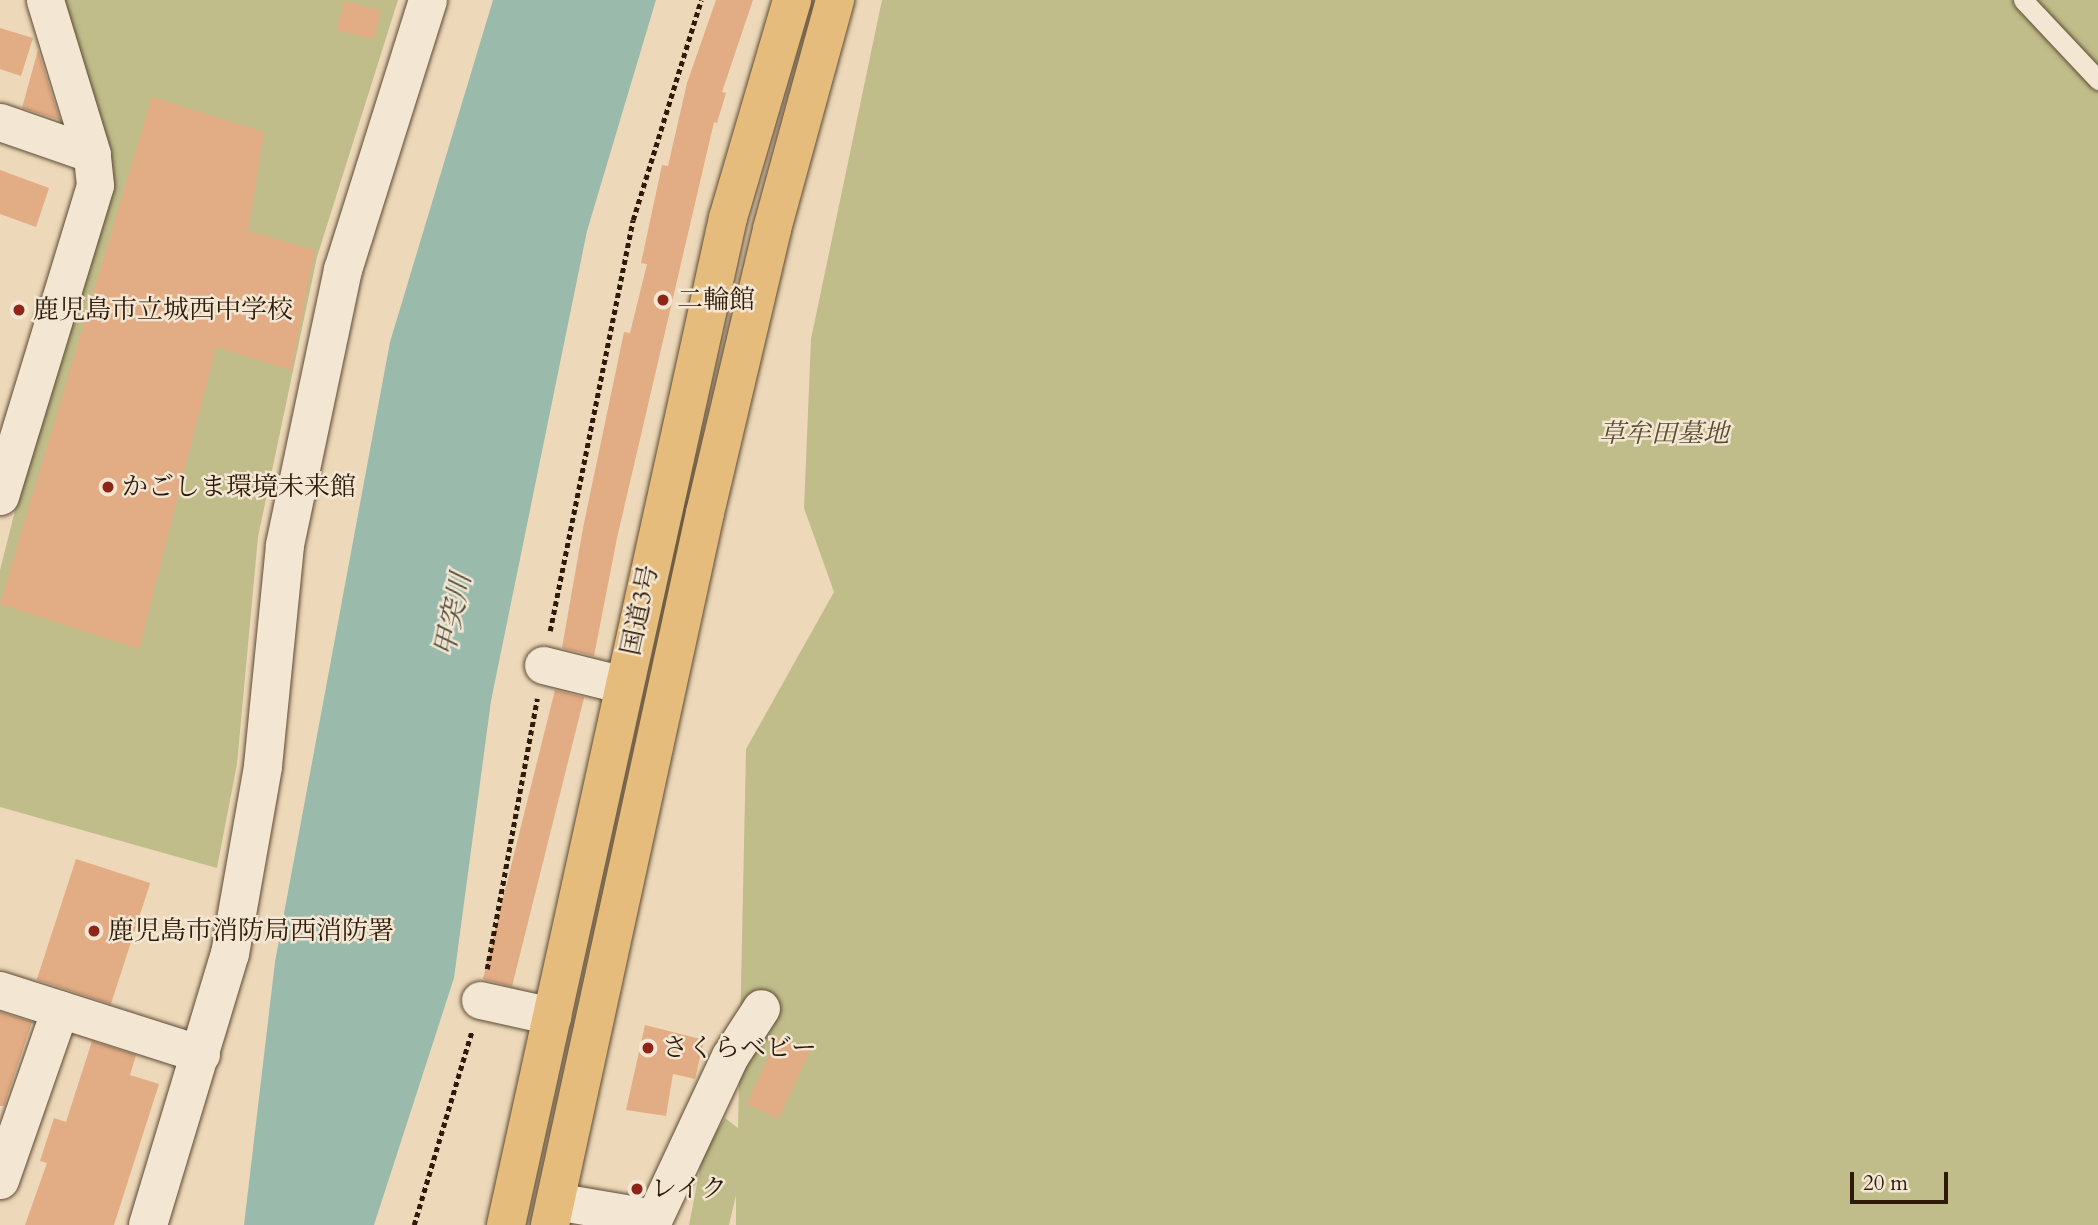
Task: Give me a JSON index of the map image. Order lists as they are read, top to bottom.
{
  "streets": {
    "highway": ["国道3号"]
  },
  "water": ["甲突川"],
  "parks": ["草牟田墓地"],
  "places": [
    "二輪館",
    "鹿児島市立城西中学校",
    "かごしま環境未来館",
    "鹿児島市消防局西消防署",
    "さくらベビー",
    "レイク"
  ],
  "scale_bar": "20 m"
}
